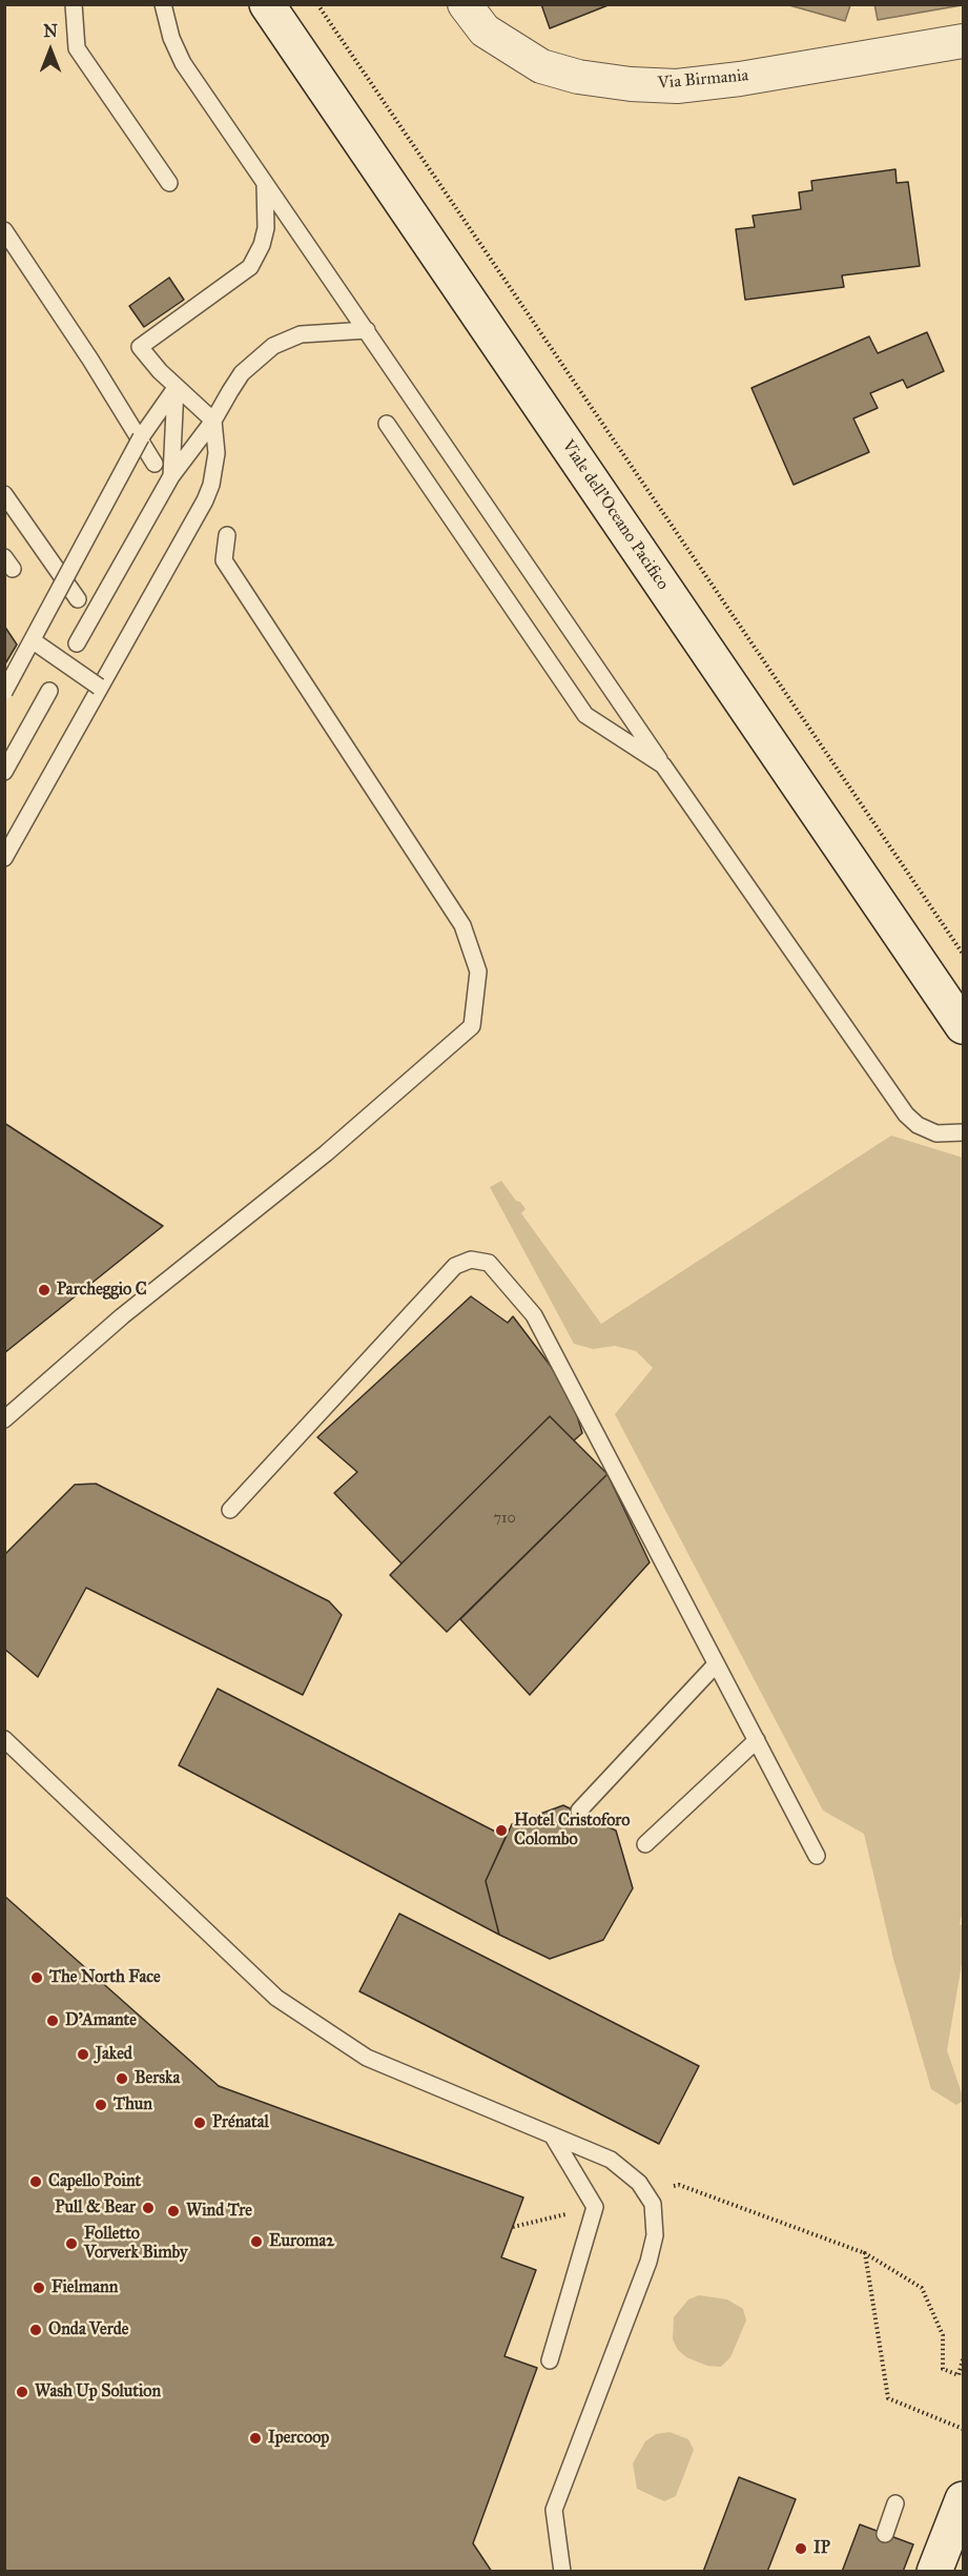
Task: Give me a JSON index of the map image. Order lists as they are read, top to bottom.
{
  "streets": {
    "main road": ["Viale dell'Oceano Pacifico"],
    "street": ["Via Birmania"]
  },
  "places": [
    "Parcheggio C",
    "Hotel Cristoforo Colombo",
    "The North Face",
    "D'Amante",
    "Jaked",
    "Berska",
    "Thun",
    "Prénatal",
    "Capello Point",
    "Pull & Bear",
    "Wind Tre",
    "Euroma2",
    "Folletto Vorverk Bimby",
    "Fielmann",
    "Onda Verde",
    "Wash Up Solution",
    "Ipercoop",
    "IP"
  ],
  "house_numbers": ["710"],
  "north": "top"
}
